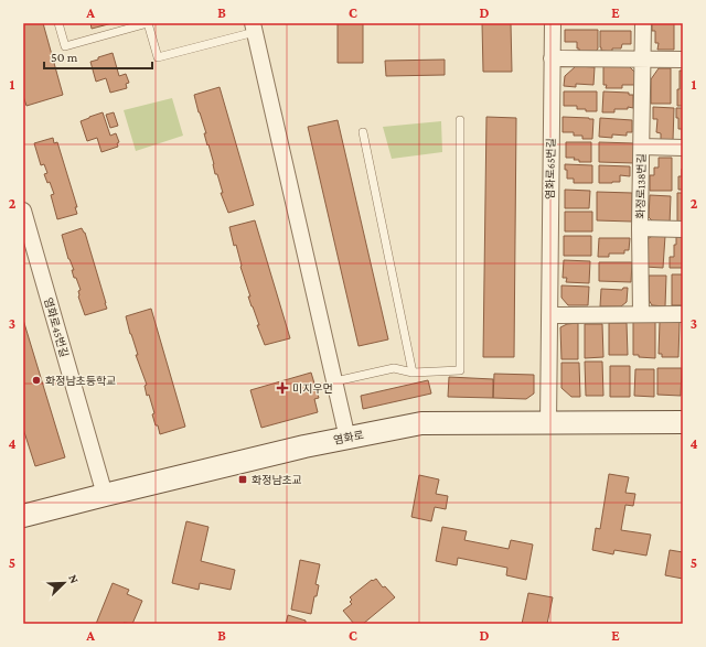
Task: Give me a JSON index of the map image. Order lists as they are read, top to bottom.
{
  "streets": {
    "street": [
      "염화로65번길",
      "화정로138번길",
      "염화로45번길",
      "염화로"
    ]
  },
  "crossings": [
    ["염화로65번길", "염화로"],
    ["염화로45번길", "염화로"]
  ],
  "places": {
    "other": ["화정남초등학교"],
    "health": ["미지우먼"],
    "transit": ["화정남초교"]
  },
  "scale_bar": "50 m",
  "north": "top right",
  "grid": {
    "columns": [
      "A",
      "B",
      "C",
      "D",
      "E"
    ],
    "rows": [
      "1",
      "2",
      "3",
      "4",
      "5"
    ]
  }
}
